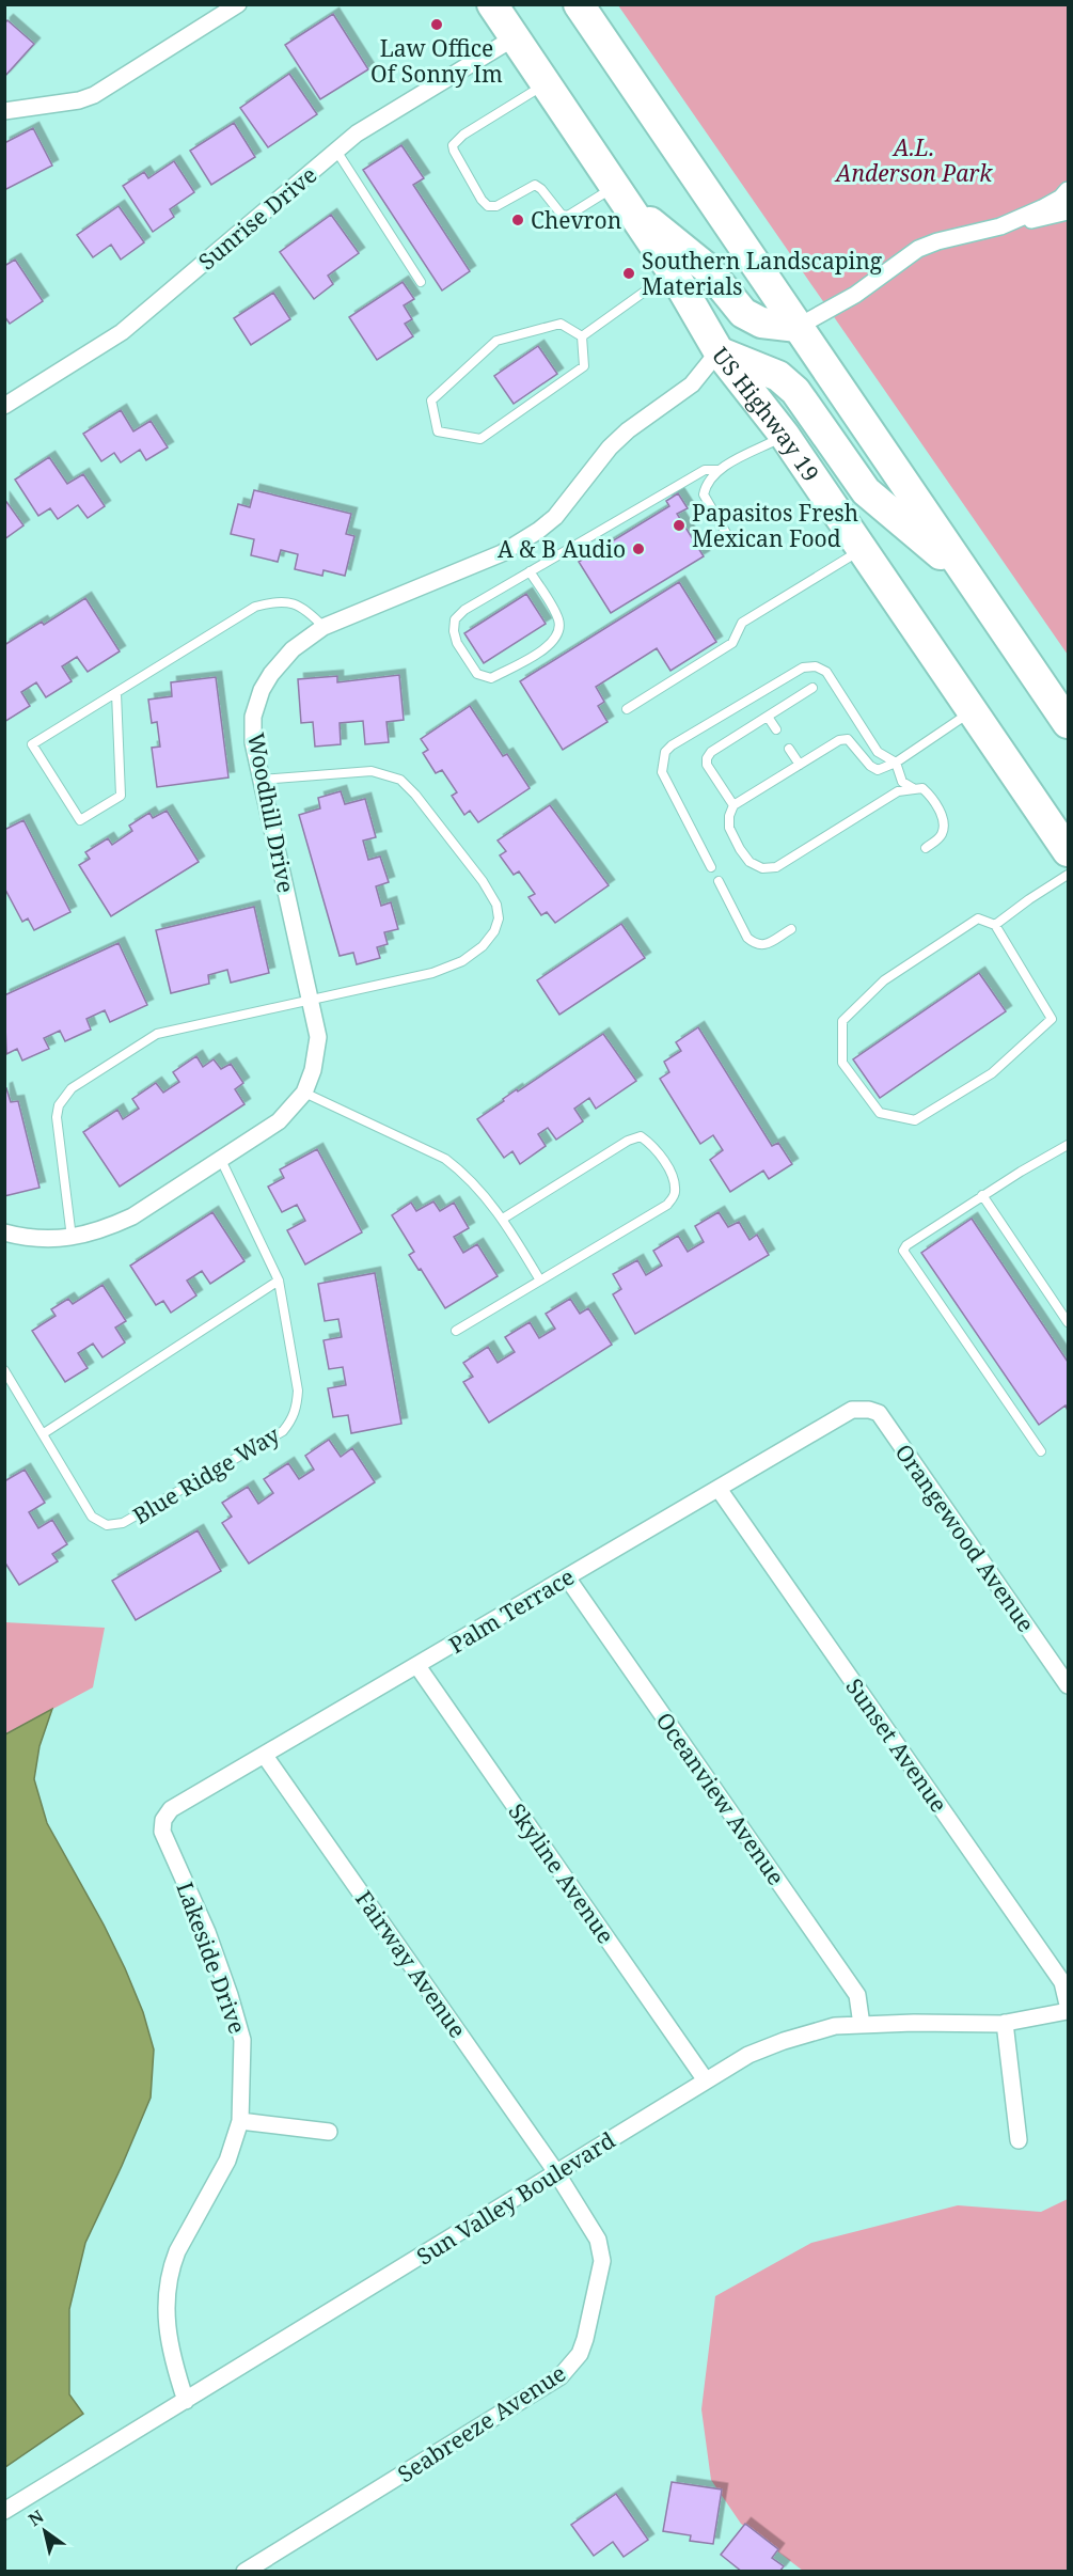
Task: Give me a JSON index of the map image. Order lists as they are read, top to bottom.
{
  "streets": {
    "highway": ["US Highway 19"],
    "street": [
      "Sunrise Drive",
      "Woodhill Drive",
      "Orangewood Avenue",
      "Palm Terrace",
      "Sunset Avenue",
      "Oceanview Avenue",
      "Skyline Avenue",
      "Lakeside Drive",
      "Fairway Avenue",
      "Sun Valley Boulevard",
      "Seabreeze Avenue"
    ],
    "lane": ["Blue Ridge Way"]
  },
  "crossings": [
    ["Sunrise Drive", "US Highway 19"],
    ["US Highway 19", "Woodhill Drive"],
    ["Woodhill Drive", "Blue Ridge Way"],
    ["Orangewood Avenue", "Palm Terrace"],
    ["Palm Terrace", "Sunset Avenue"],
    ["Palm Terrace", "Oceanview Avenue"],
    ["Palm Terrace", "Skyline Avenue"],
    ["Palm Terrace", "Lakeside Drive"],
    ["Palm Terrace", "Fairway Avenue"],
    ["Oceanview Avenue", "Sun Valley Boulevard"],
    ["Skyline Avenue", "Sun Valley Boulevard"],
    ["Lakeside Drive", "Sun Valley Boulevard"],
    ["Fairway Avenue", "Sun Valley Boulevard"],
    ["Fairway Avenue", "Seabreeze Avenue"],
    ["Sun Valley Boulevard", "Seabreeze Avenue"]
  ],
  "parks": ["A.L. Anderson Park"],
  "places": [
    "Law Office Of Sonny Im",
    "Chevron",
    "Southern Landscaping Materials",
    "Papasitos Fresh Mexican Food",
    "A & B Audio"
  ],
  "north": "top left"
}
